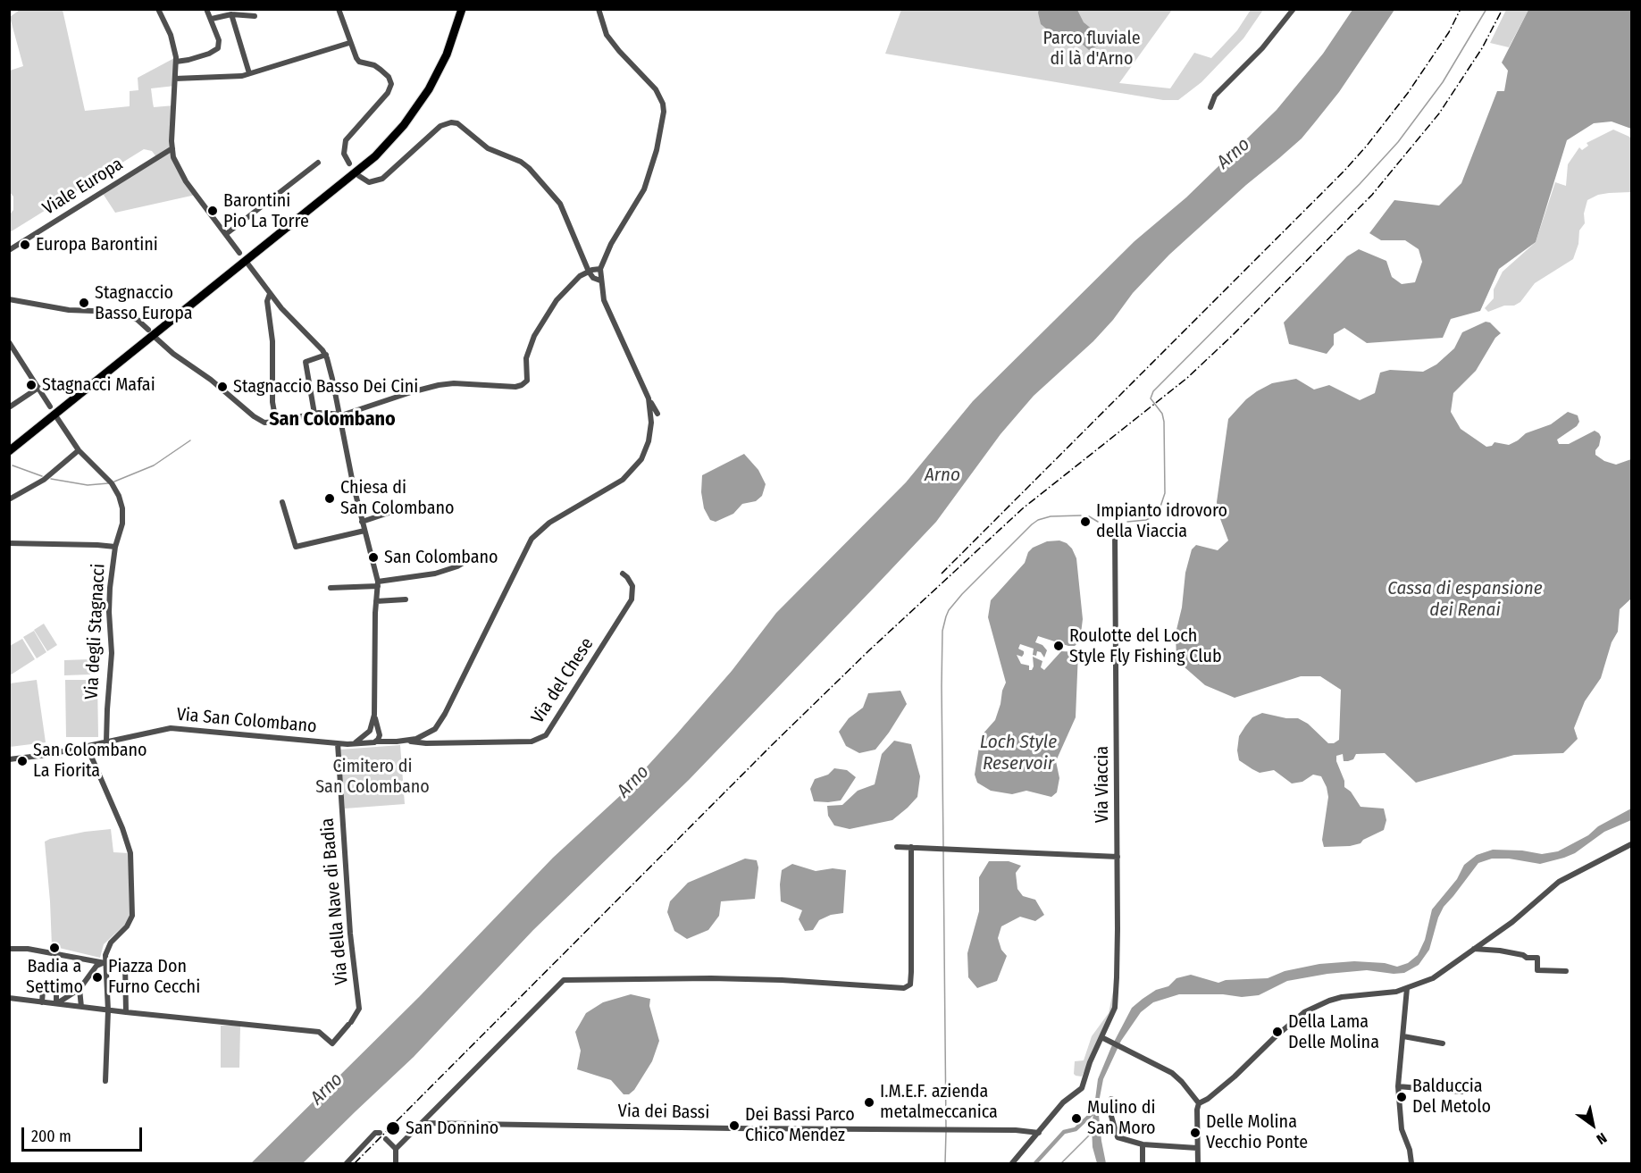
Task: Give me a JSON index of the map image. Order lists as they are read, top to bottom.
{
  "streets": {
    "street": [
      "Viale Europa",
      "Via degli Stagnacci",
      "Via del Chese",
      "Via San Colombano",
      "Via Viaccia",
      "Via della Nave di Badia",
      "Via dei Bassi"
    ]
  },
  "crossings": [
    ["Via degli Stagnacci", "Via San Colombano"],
    ["Via San Colombano", "Via della Nave di Badia"],
    ["Via Viaccia", "Via dei Bassi"]
  ],
  "districts": ["San Colombano"],
  "water": ["Arno", "Cassa di espansione dei Renai", "Loch Style Reservoir"],
  "parks": ["Parco fluviale di là d'Arno", "Cimitero di San Colombano"],
  "places": [
    "Barontini Pio La Torre",
    "Europa Barontini",
    "Stagnaccio Basso Europa",
    "Stagnacci Mafai",
    "Stagnaccio Basso Dei Cini",
    "Chiesa di San Colombano",
    "Impianto idrovoro della Viaccia",
    "San Colombano",
    "Roulotte del Loch Style Fly Fishing Club",
    "San Colombano La Fiorita",
    "Badia a Settimo",
    "Piazza Don Furno Cecchi",
    "Della Lama Delle Molina",
    "Balduccia Del Metolo",
    "I.M.E.F. azienda metalmeccanica",
    "Mulino di San Moro",
    "Dei Bassi Parco Chico Mendez",
    "San Donnino",
    "Delle Molina Vecchio Ponte"
  ],
  "scale_bar": "200 m",
  "north": "bottom right"
}
